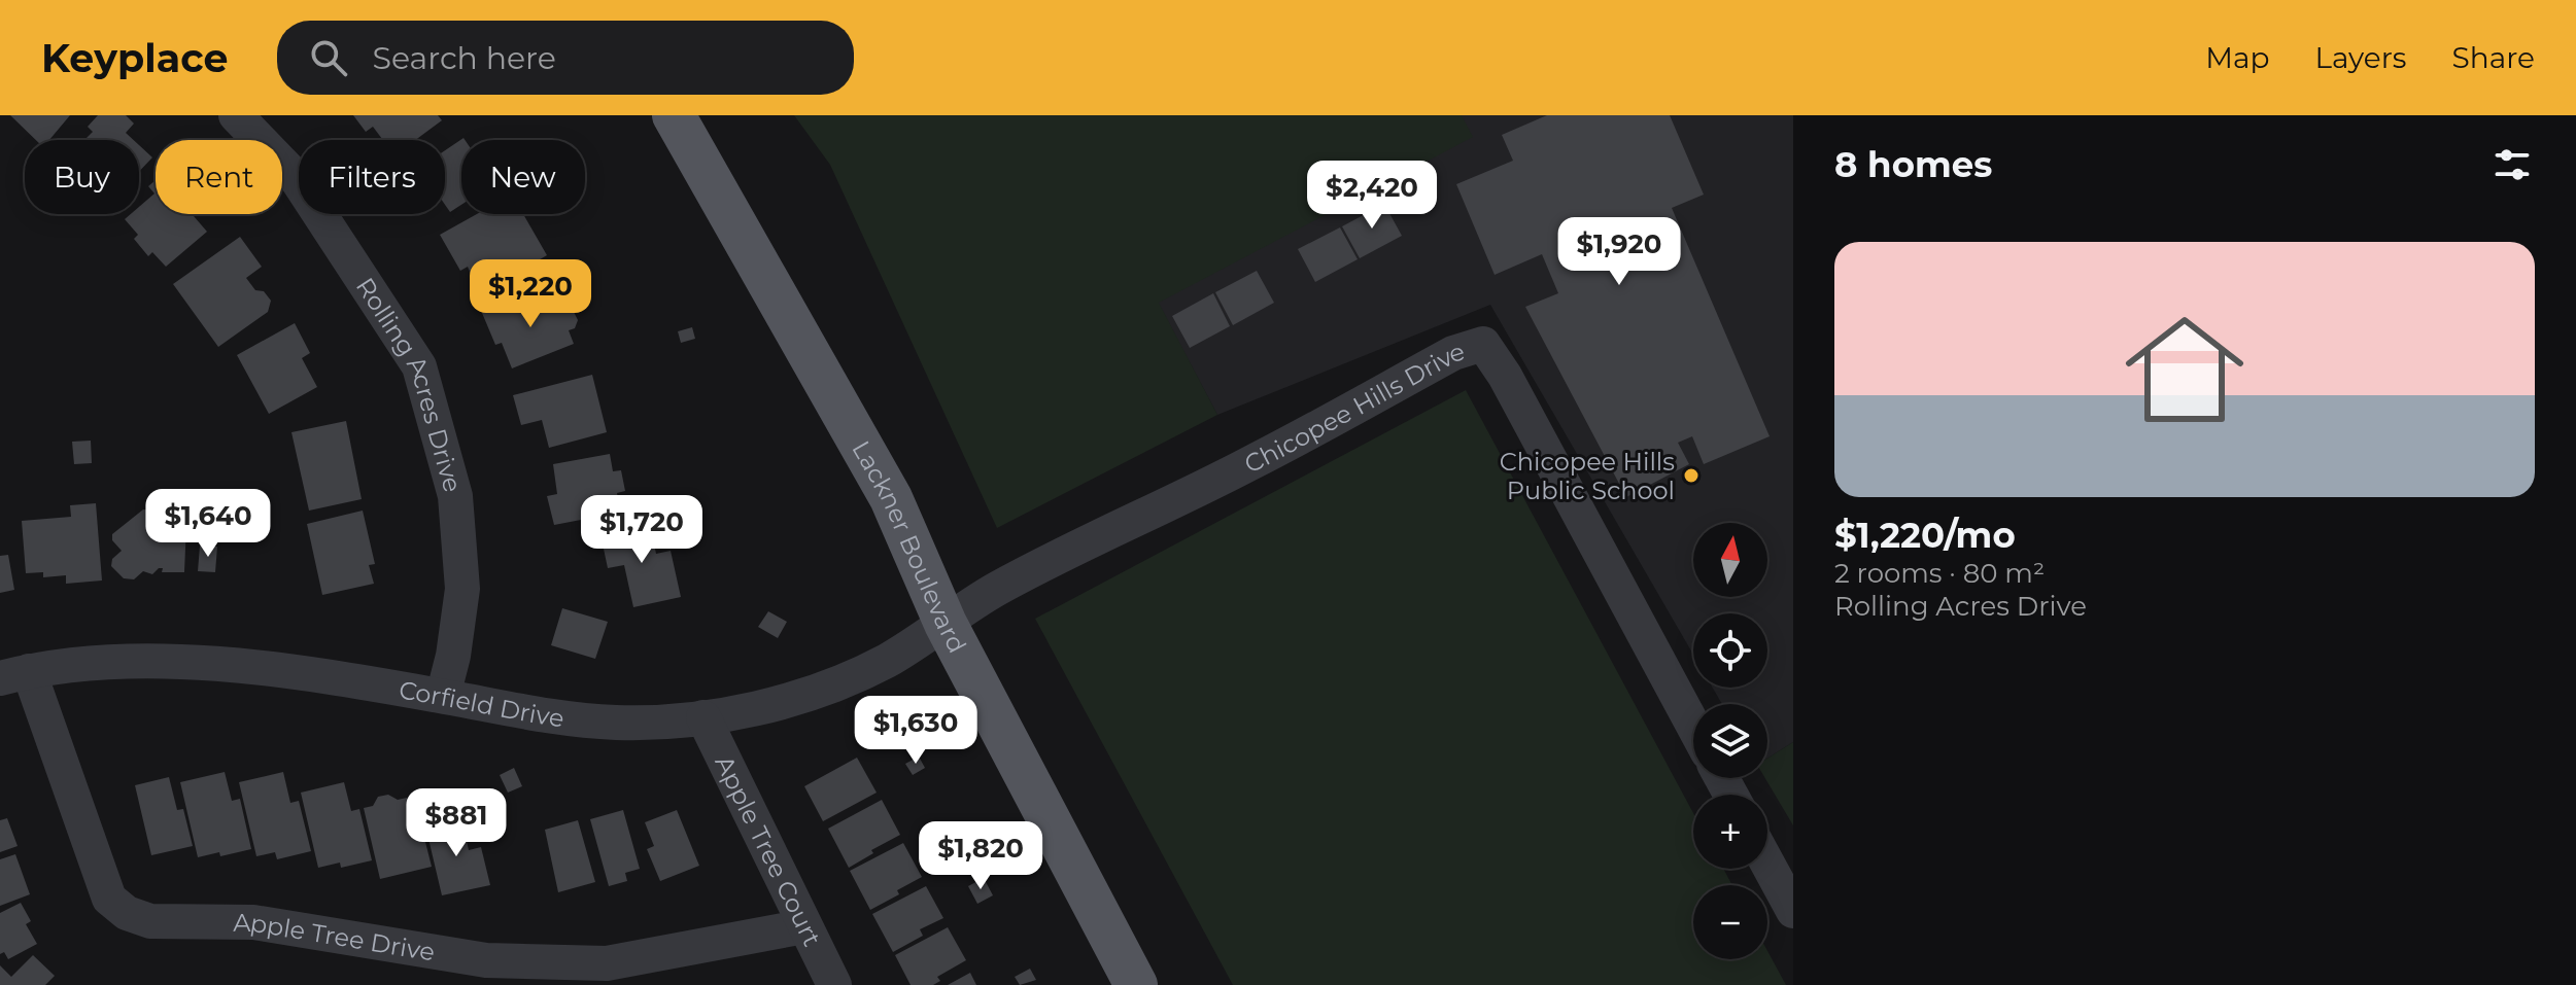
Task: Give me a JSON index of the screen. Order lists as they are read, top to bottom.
{
  "streets": {
    "main road": ["Lackner Boulevard"],
    "street": [
      "Rolling Acres Drive",
      "Chicopee Hills Drive",
      "Corfield Drive",
      "Apple Tree Court",
      "Apple Tree Drive"
    ]
  },
  "crossings": [
    ["Rolling Acres Drive", "Corfield Drive"],
    ["Chicopee Hills Drive", "Lackner Boulevard"],
    ["Chicopee Hills Drive", "Corfield Drive"],
    ["Lackner Boulevard", "Corfield Drive"],
    ["Corfield Drive", "Apple Tree Court"],
    ["Corfield Drive", "Apple Tree Drive"],
    ["Apple Tree Court", "Apple Tree Drive"]
  ],
  "places": ["Chicopee Hills Public School"],
  "north": "top",
  "page": {
    "header": "Keyplace",
    "search": "Search here",
    "nav": ["Map", "Layers", "Share"],
    "heading": "8 homes",
    "chip": [
      "Buy",
      "Rent",
      "Filters",
      "New"
    ],
    "price": [
      "$2,420",
      "$1,920",
      "$1,220",
      "$1,640",
      "$1,720",
      "$1,630",
      "$881",
      "$1,820"
    ],
    "list": [
      {
        "name": "$1,220/mo",
        "note": "2 rooms · 80 m² · Rolling Acres Drive"
      }
    ],
    "map_buttons": ["+", "−"]
  }
}
